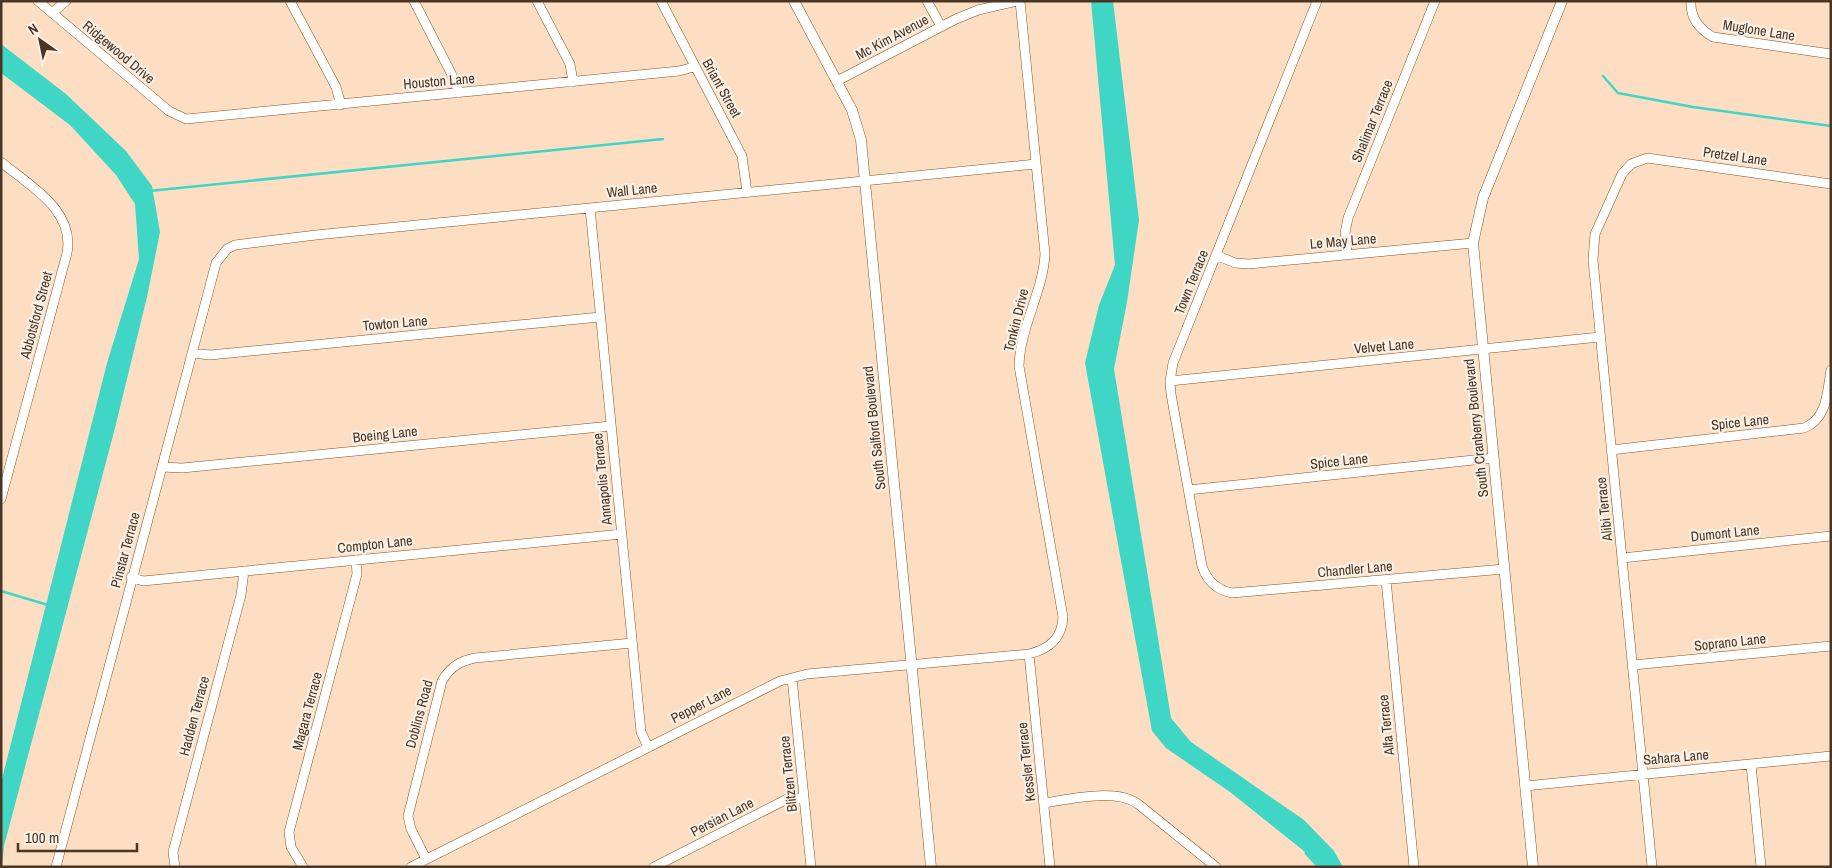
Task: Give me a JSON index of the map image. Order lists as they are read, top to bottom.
{
  "streets": {
    "street": [
      "Muglone Lane",
      "Mc Kim Avenue",
      "Ridgewood Drive",
      "Houston Lane",
      "Briant Street",
      "Shalimar Terrace",
      "Pretzel Lane",
      "Wall Lane",
      "Le May Lane",
      "Town Terrace",
      "Abbotsford Street",
      "Tonkin Drive",
      "Towton Lane",
      "Velvet Lane",
      "Spice Lane",
      "South Salford Boulevard",
      "South Cranberry Boulevard",
      "Boeing Lane",
      "Annapolis Terrace",
      "Alibi Terrace",
      "Dumont Lane",
      "Compton Lane",
      "Pinstar Terrace",
      "Chandler Lane",
      "Soprano Lane",
      "Pepper Lane",
      "Magara Terrace",
      "Doblins Road",
      "Hadden Terrace",
      "Alfa Terrace",
      "Sahara Lane",
      "Kessler Terrace",
      "Blitzen Terrace",
      "Persian Lane"
    ]
  },
  "crossings": [
    ["Mc Kim Avenue", "Tonkin Drive"],
    ["Mc Kim Avenue", "South Salford Boulevard"],
    ["Ridgewood Drive", "Houston Lane"],
    ["Houston Lane", "Briant Street"],
    ["Briant Street", "Wall Lane"],
    ["Shalimar Terrace", "Le May Lane"],
    ["Pretzel Lane", "Alibi Terrace"],
    ["Wall Lane", "Tonkin Drive"],
    ["Wall Lane", "South Salford Boulevard"],
    ["Wall Lane", "Annapolis Terrace"],
    ["Wall Lane", "Pinstar Terrace"],
    ["Le May Lane", "Town Terrace"],
    ["Le May Lane", "South Cranberry Boulevard"],
    ["Town Terrace", "Velvet Lane"],
    ["Town Terrace", "Spice Lane"],
    ["Town Terrace", "Chandler Lane"],
    ["Tonkin Drive", "Pepper Lane"],
    ["Tonkin Drive", "Kessler Terrace"],
    ["Towton Lane", "Annapolis Terrace"],
    ["Towton Lane", "Pinstar Terrace"],
    ["Velvet Lane", "South Cranberry Boulevard"],
    ["Velvet Lane", "Alibi Terrace"],
    ["Spice Lane", "South Cranberry Boulevard"],
    ["Spice Lane", "Alibi Terrace"],
    ["South Salford Boulevard", "Pepper Lane"],
    ["South Cranberry Boulevard", "Chandler Lane"],
    ["South Cranberry Boulevard", "Sahara Lane"],
    ["Boeing Lane", "Annapolis Terrace"],
    ["Boeing Lane", "Pinstar Terrace"],
    ["Annapolis Terrace", "Compton Lane"],
    ["Annapolis Terrace", "Pepper Lane"],
    ["Annapolis Terrace", "Doblins Road"],
    ["Alibi Terrace", "Dumont Lane"],
    ["Alibi Terrace", "Soprano Lane"],
    ["Alibi Terrace", "Sahara Lane"],
    ["Compton Lane", "Pinstar Terrace"],
    ["Compton Lane", "Magara Terrace"],
    ["Compton Lane", "Hadden Terrace"],
    ["Chandler Lane", "Alfa Terrace"],
    ["Pepper Lane", "Doblins Road"],
    ["Pepper Lane", "Kessler Terrace"],
    ["Pepper Lane", "Blitzen Terrace"],
    ["Blitzen Terrace", "Persian Lane"]
  ],
  "scale_bar": "100 m",
  "north": "top left"
}
